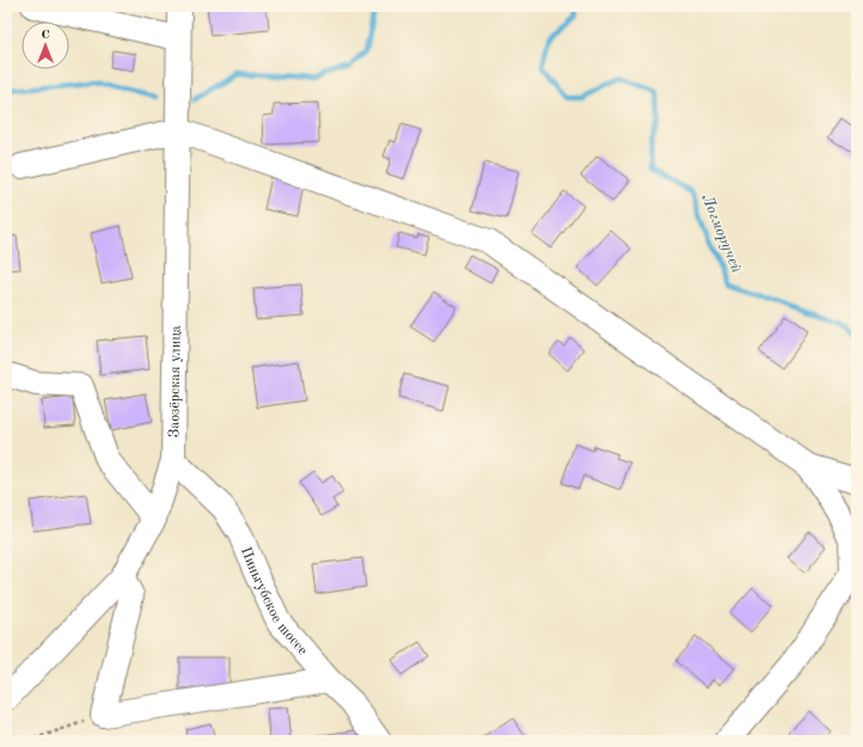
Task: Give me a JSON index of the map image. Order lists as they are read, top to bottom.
{
  "streets": {
    "street": ["Заозёрская улица", "Пиньгубское шоссе"]
  },
  "crossings": [
    ["Заозёрская улица", "Пиньгубское шоссе"]
  ],
  "water": ["Логморучей"],
  "north": "top"
}
